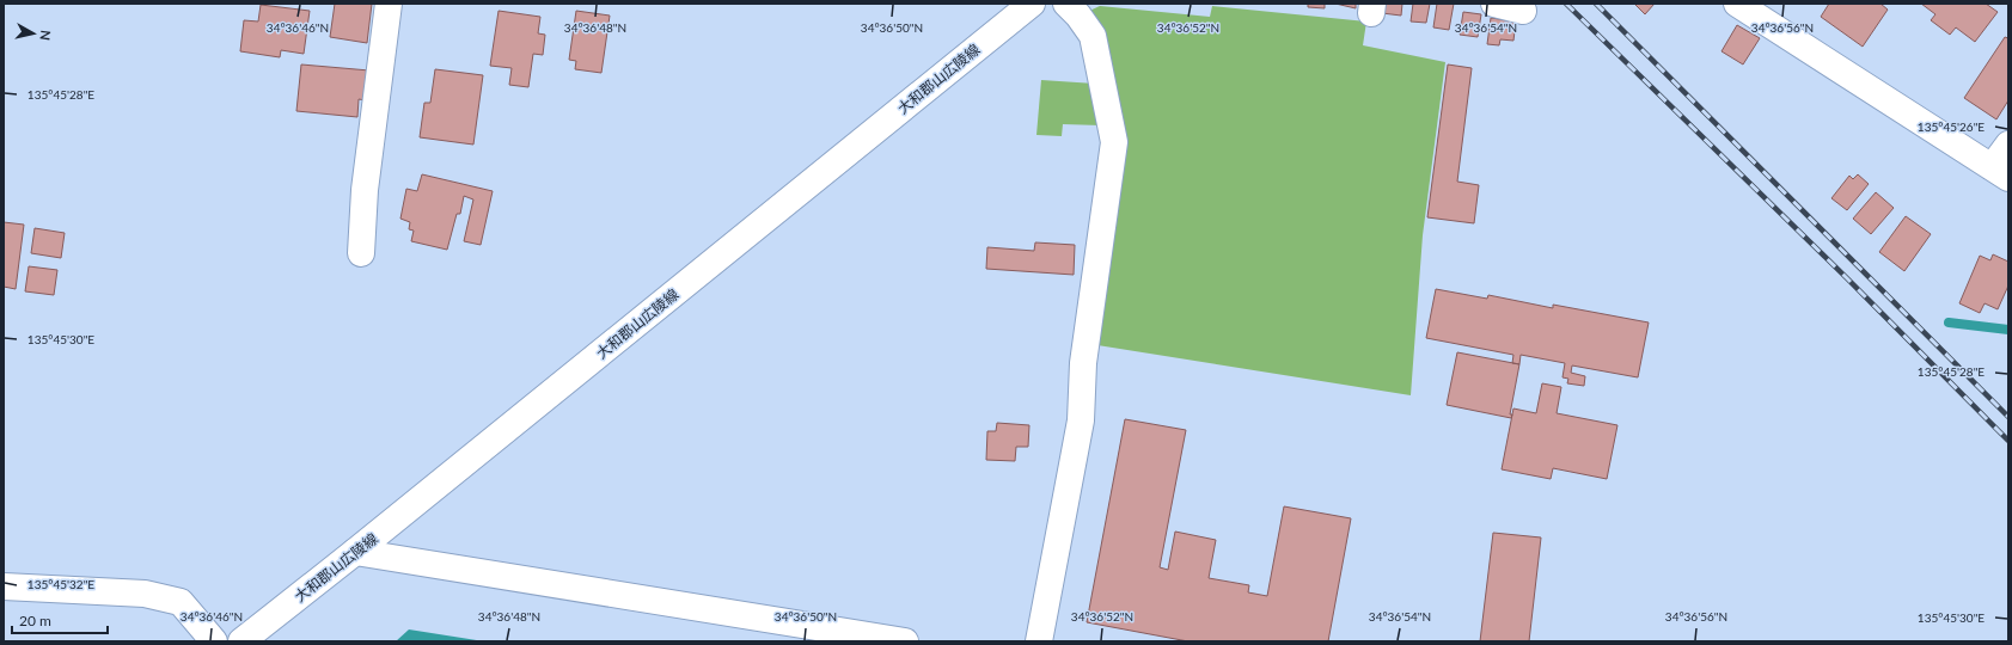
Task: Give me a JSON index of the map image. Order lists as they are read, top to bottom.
{
  "streets": {
    "street": ["大和郡山広陵線"]
  },
  "scale_bar": "20 m",
  "north": "right",
  "coordinates": [
    "34°36'46\"N",
    "34°36'48\"N",
    "34°36'50\"N",
    "34°36'52\"N",
    "34°36'54\"N",
    "34°36'56\"N",
    "135°45'28\"E",
    "135°45'26\"E",
    "135°45'30\"E",
    "135°45'32\"E"
  ]
}
